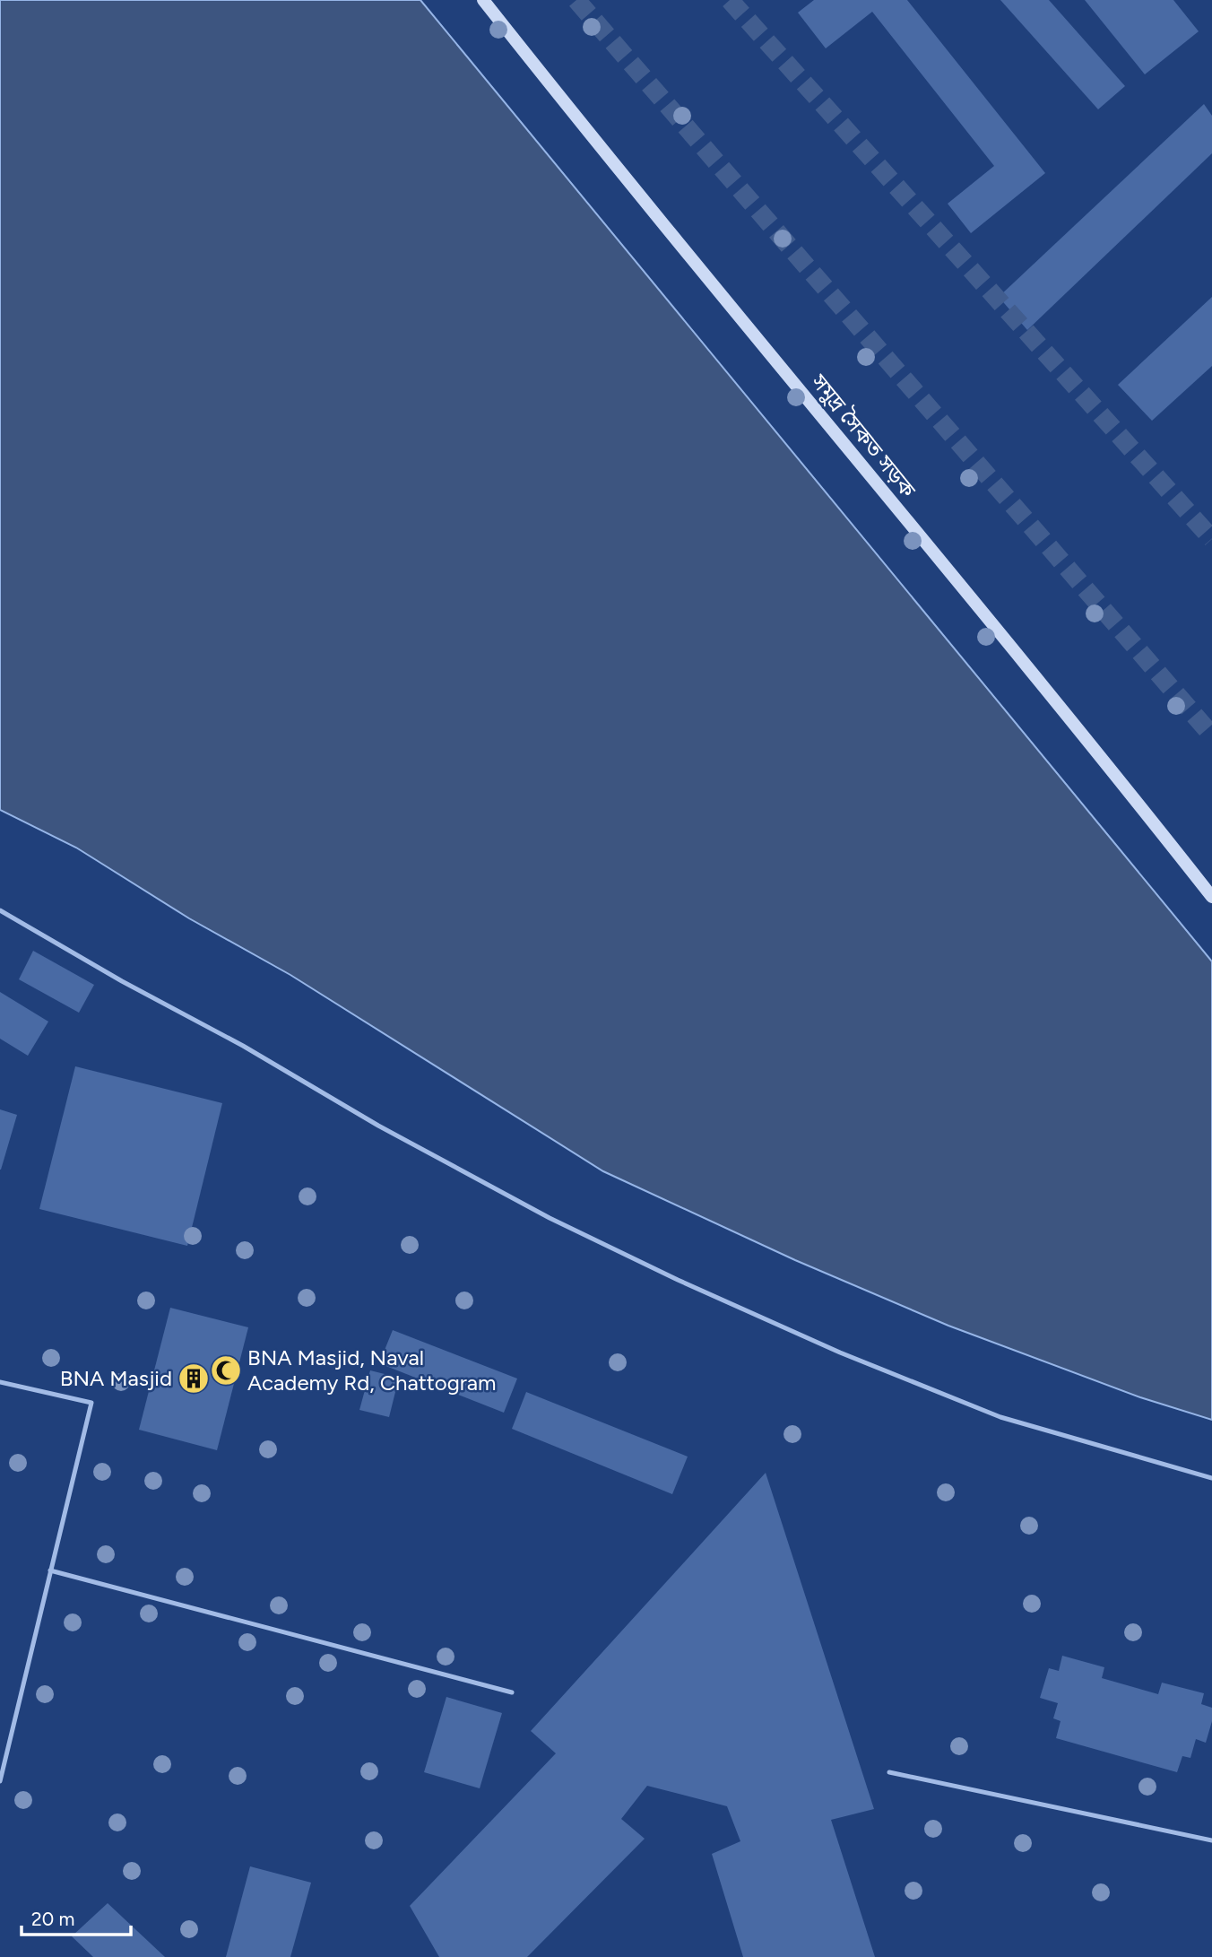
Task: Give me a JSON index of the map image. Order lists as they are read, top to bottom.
{
  "streets": {
    "main road": ["সমুদ্র সৈকত সড়ক"]
  },
  "places": {
    "mosque": ["BNA Masjid, Naval Academy Rd, Chattogram"],
    "building": ["BNA Masjid"]
  },
  "scale_bar": "20 m"
}
